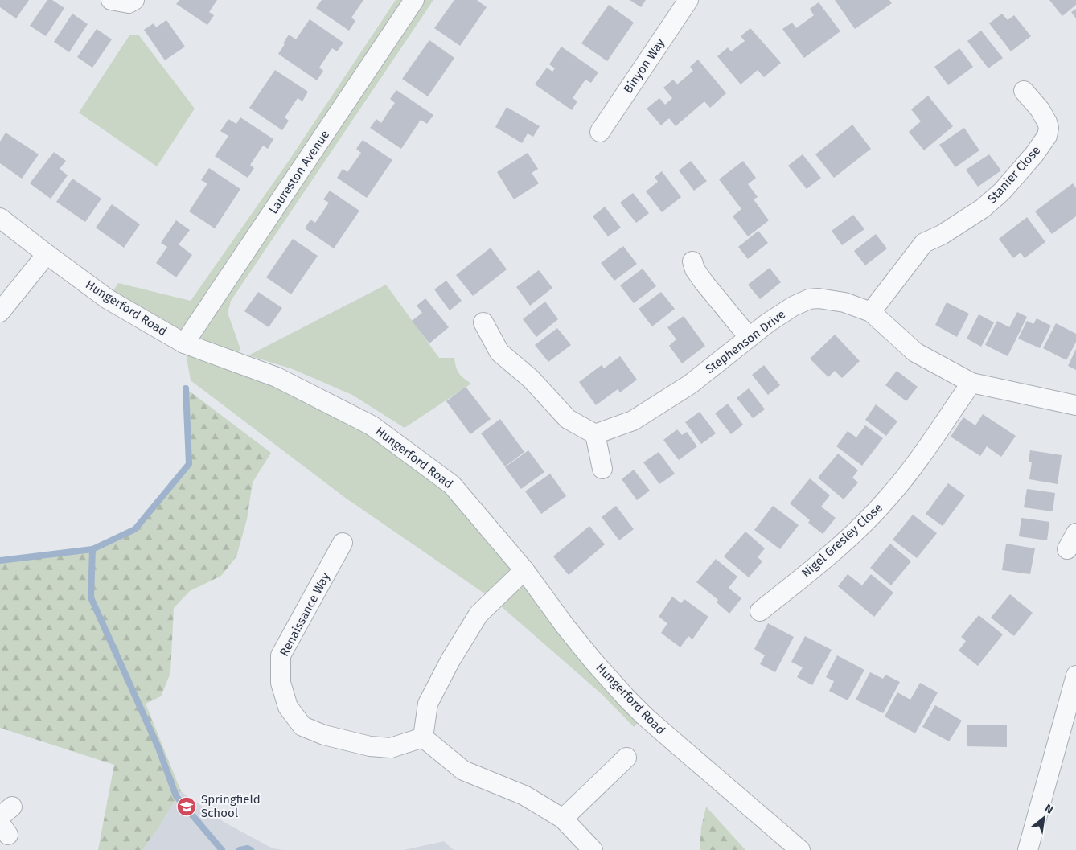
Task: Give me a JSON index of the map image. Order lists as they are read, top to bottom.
{
  "streets": {
    "street": [
      "Binyon Way",
      "Laureston Avenue",
      "Stanier Close",
      "Hungerford Road",
      "Stephenson Drive",
      "Nigel Gresley Close",
      "Renaissance Way"
    ]
  },
  "crossings": [
    ["Laureston Avenue", "Hungerford Road"],
    ["Stanier Close", "Stephenson Drive"],
    ["Stephenson Drive", "Nigel Gresley Close"]
  ],
  "places": {
    "school or university": ["Springfield School"]
  },
  "north": "top right"
}
